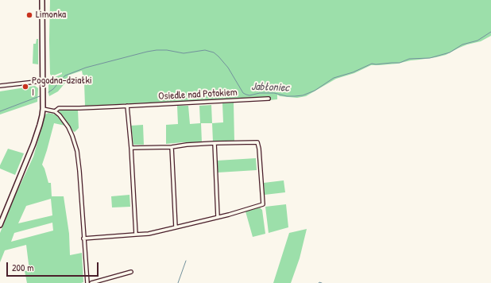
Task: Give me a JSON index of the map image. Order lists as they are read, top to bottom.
{
  "streets": {
    "street": ["Osiedle nad Potokiem"]
  },
  "water": ["Jabłoniec"],
  "places": ["Limonka", "Pogodna-działki I"],
  "scale_bar": "200 m"
}
